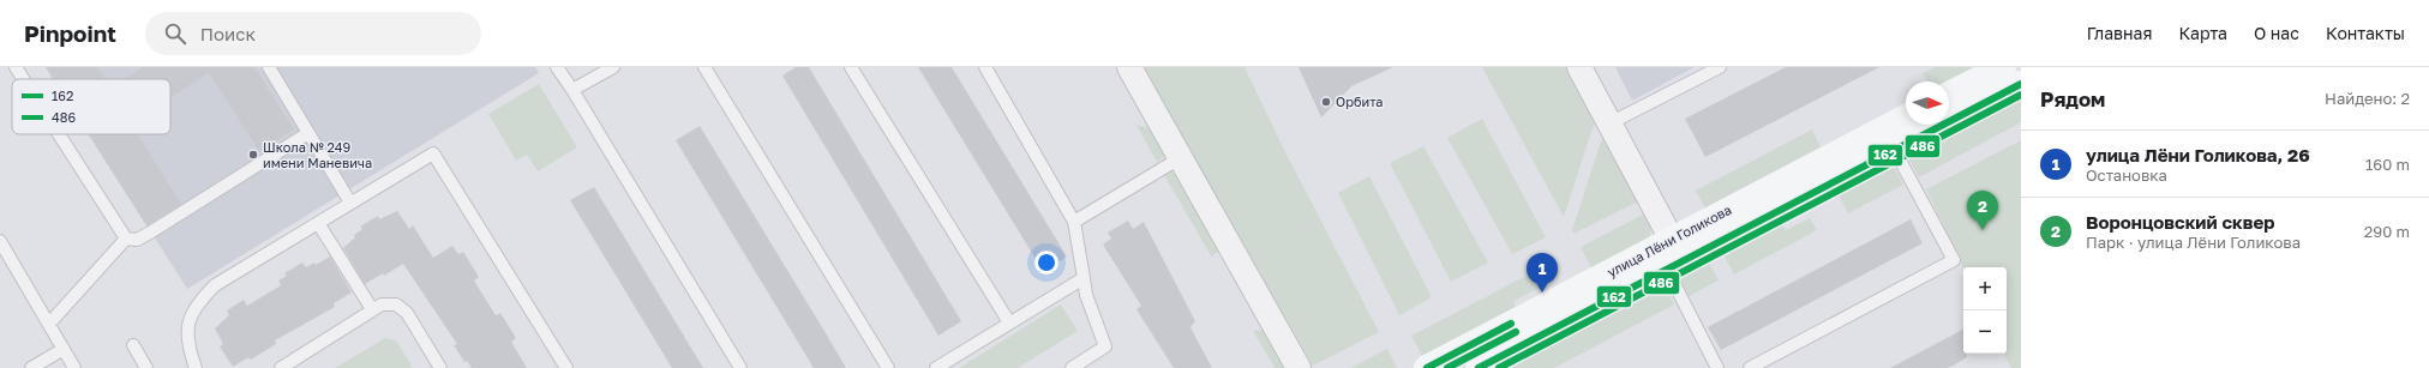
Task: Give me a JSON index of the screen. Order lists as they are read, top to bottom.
{
  "streets": {
    "street": ["улица Лёни Голикова"]
  },
  "places": ["Орбита", "Школа № 249 имени Маневича"],
  "lines": ["transit line 162", "transit line 486"],
  "legend": ["162", "486"],
  "north": "right",
  "page": {
    "header": "Pinpoint",
    "search": "Поиск",
    "nav": [
      "Главная",
      "Карта",
      "О нас",
      "Контакты"
    ],
    "heading": ["Рядом", "Найдено: 2"],
    "list": [
      {
        "mark": "1",
        "name": "улица Лёни Голикова, 26",
        "note": "Остановка",
        "value": "160 m"
      },
      {
        "mark": "2",
        "name": "Воронцовский сквер",
        "note": "Парк · улица Лёни Голикова",
        "value": "290 m"
      }
    ],
    "pins": ["2", "1"],
    "map_buttons": ["+", "−"]
  }
}
